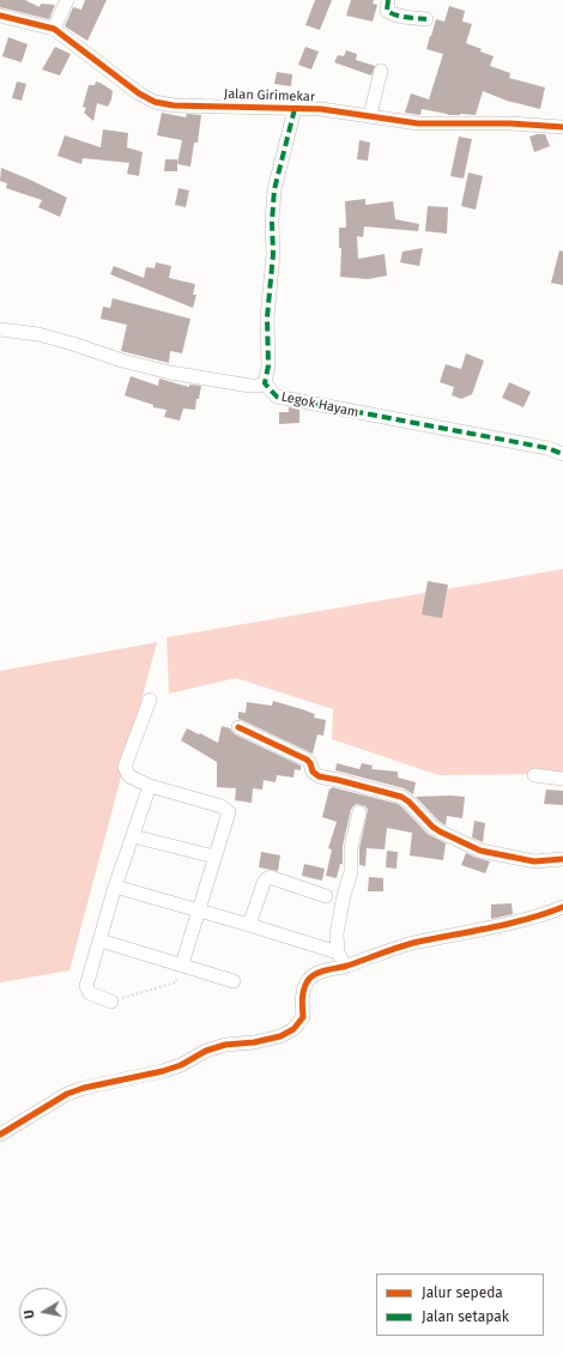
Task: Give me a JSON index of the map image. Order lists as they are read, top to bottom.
{
  "streets": {
    "street": ["Jalan Girimekar", "Legok Hayam"]
  },
  "legend": ["Jalur sepeda", "Jalan setapak"],
  "north": "left"
}
